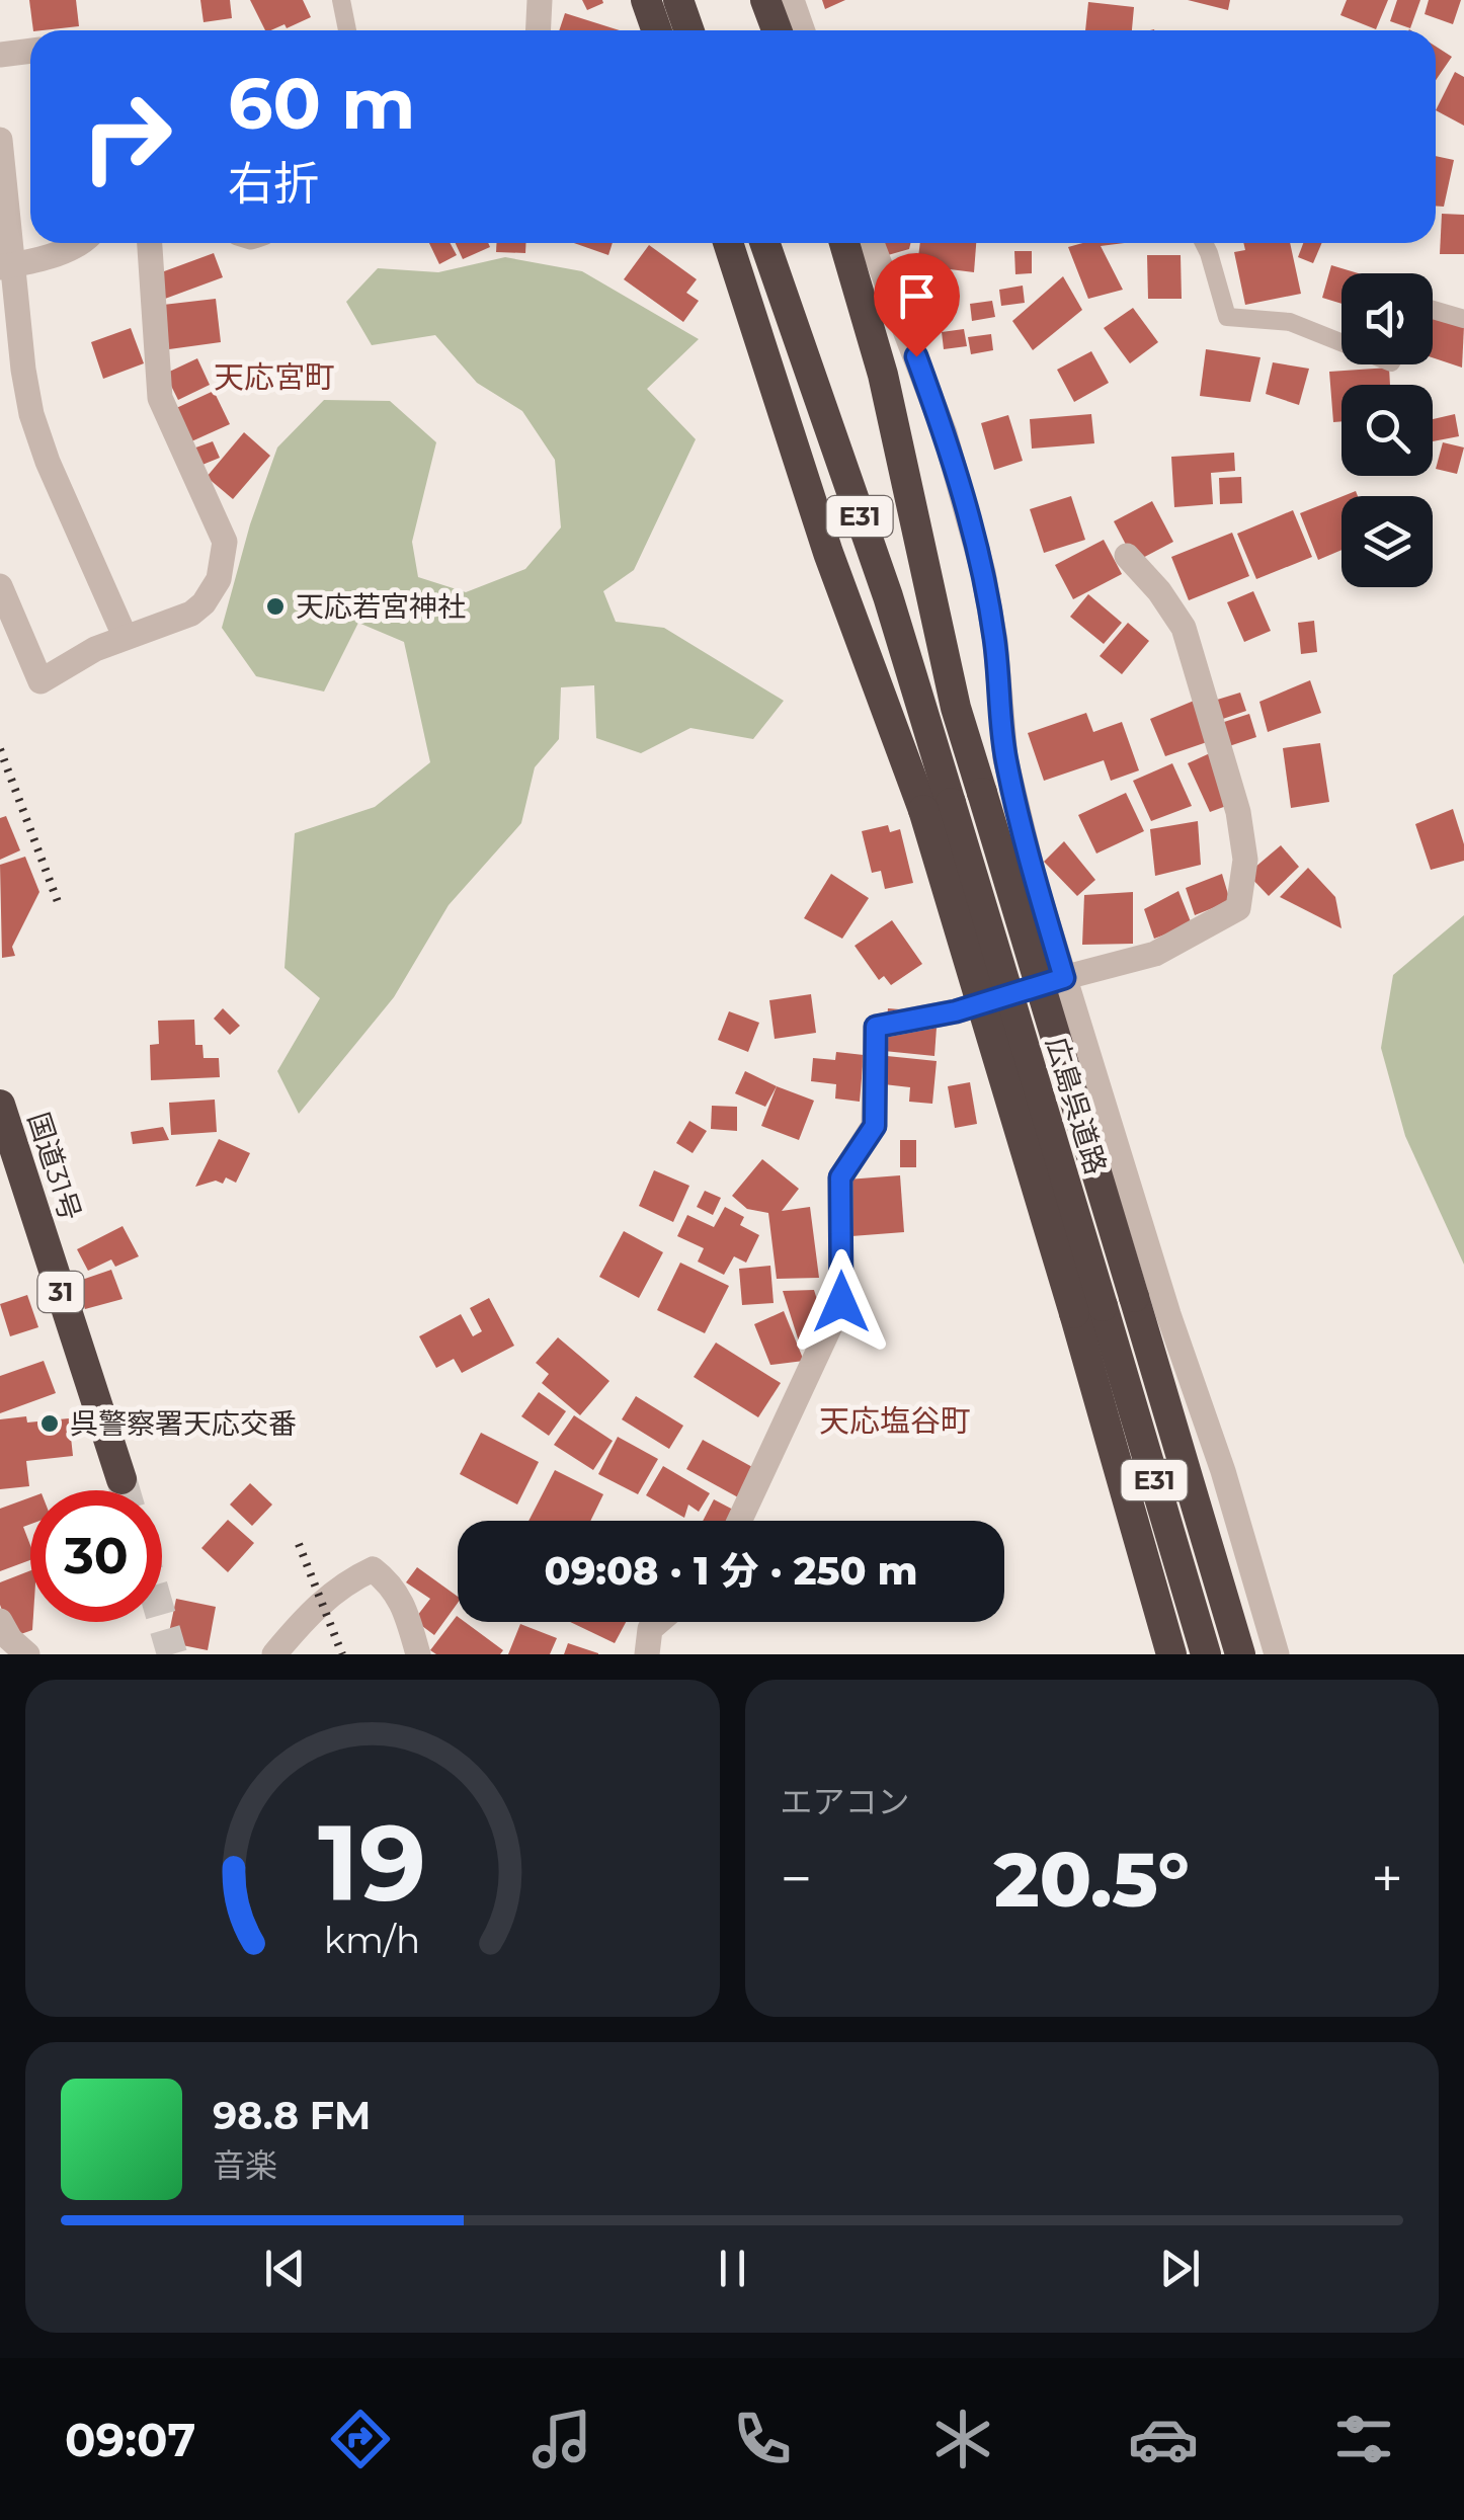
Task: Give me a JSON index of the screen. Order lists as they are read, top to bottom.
{
  "streets": {
    "highway": [
      "E31",
      "広島呉道路",
      "国道31号",
      "31"
    ]
  },
  "districts": ["天応宮町", "天応塩谷町"],
  "places": ["天応若宮神社", "呉警察署天応交番"],
  "page": {
    "turn": ["60 m", "右折"],
    "limit": "30",
    "trip": "09:08 · 1 分 · 250 m",
    "tile": "エアコン",
    "heat": ["−", "20.5°", "+"],
    "song": ["98.8 FM", "音楽"],
    "tabs": "09:07",
    "gauge": ["19", "km/h"]
  }
}
